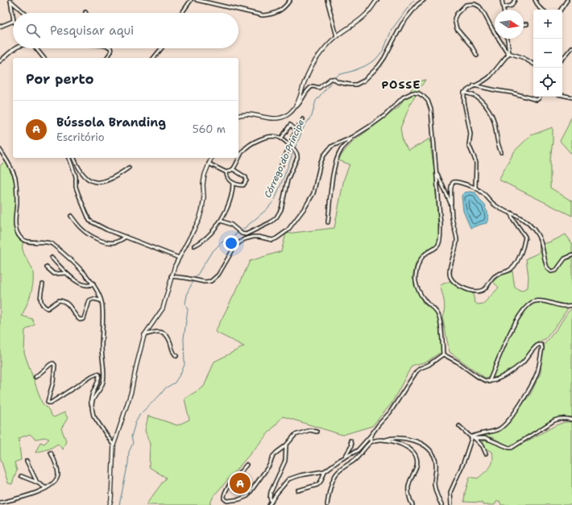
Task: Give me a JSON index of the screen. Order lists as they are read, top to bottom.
{
  "districts": ["POSSE"],
  "water": ["Córrego do Príncipe"],
  "north": "right",
  "page": {
    "map_buttons": ["+", "−"],
    "search": "Pesquisar aqui",
    "heading": "Por perto",
    "list": [
      {
        "mark": "A",
        "name": "Bússola Branding",
        "note": "Escritório",
        "value": "560 m"
      }
    ],
    "pins": "A"
  }
}
